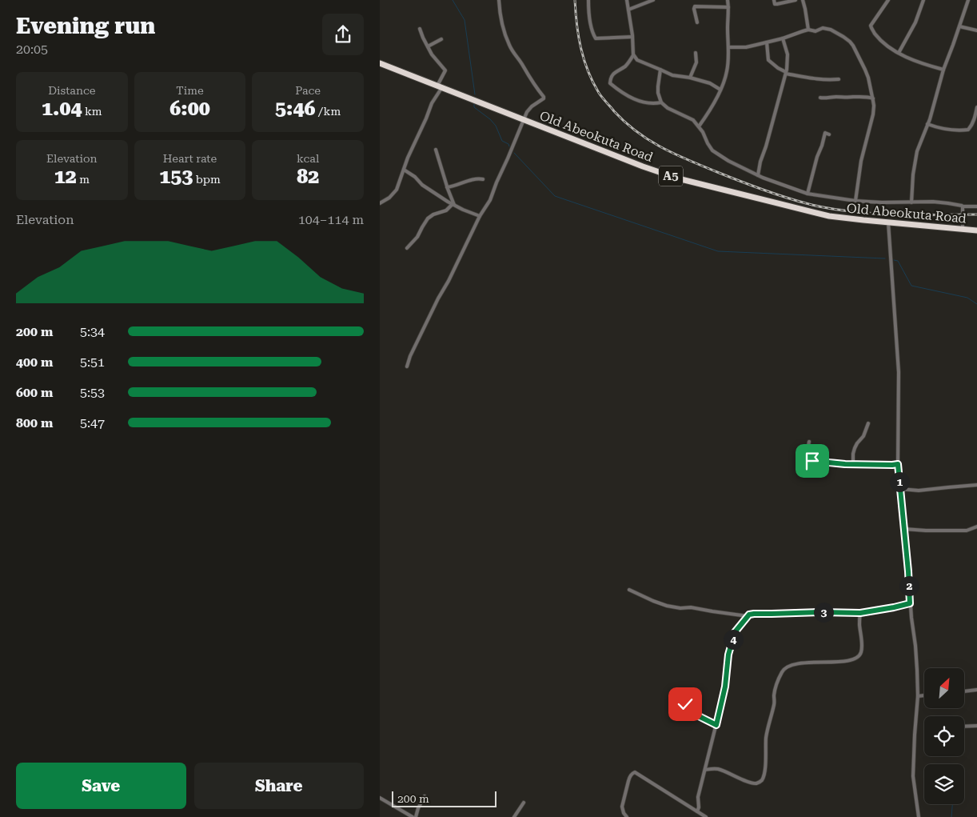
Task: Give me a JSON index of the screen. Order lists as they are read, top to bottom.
{
  "streets": {
    "highway": ["Old Abeokuta Road", "A5"]
  },
  "scale_bar": "200 m",
  "north": "top right",
  "page": {
    "heading": ["Evening run", "20:05"],
    "stats": [
      ["Distance", "1.04 km"],
      ["Time", "6:00"],
      ["Pace", "5:46 /km"],
      ["Elevation", "12 m"],
      ["Heart rate", "153 bpm"],
      ["kcal", "82"]
    ],
    "chart": ["Elevation", "104–114 m"],
    "list": [
      {
        "name": "200 m",
        "note": "5:34"
      },
      {
        "name": "400 m",
        "note": "5:51"
      },
      {
        "name": "600 m",
        "note": "5:53"
      },
      {
        "name": "800 m",
        "note": "5:47"
      }
    ],
    "pins": [
      "1",
      "2",
      "3",
      "4"
    ],
    "buttons": ["Save", "Share"],
    "scale": "200 m"
  }
}
